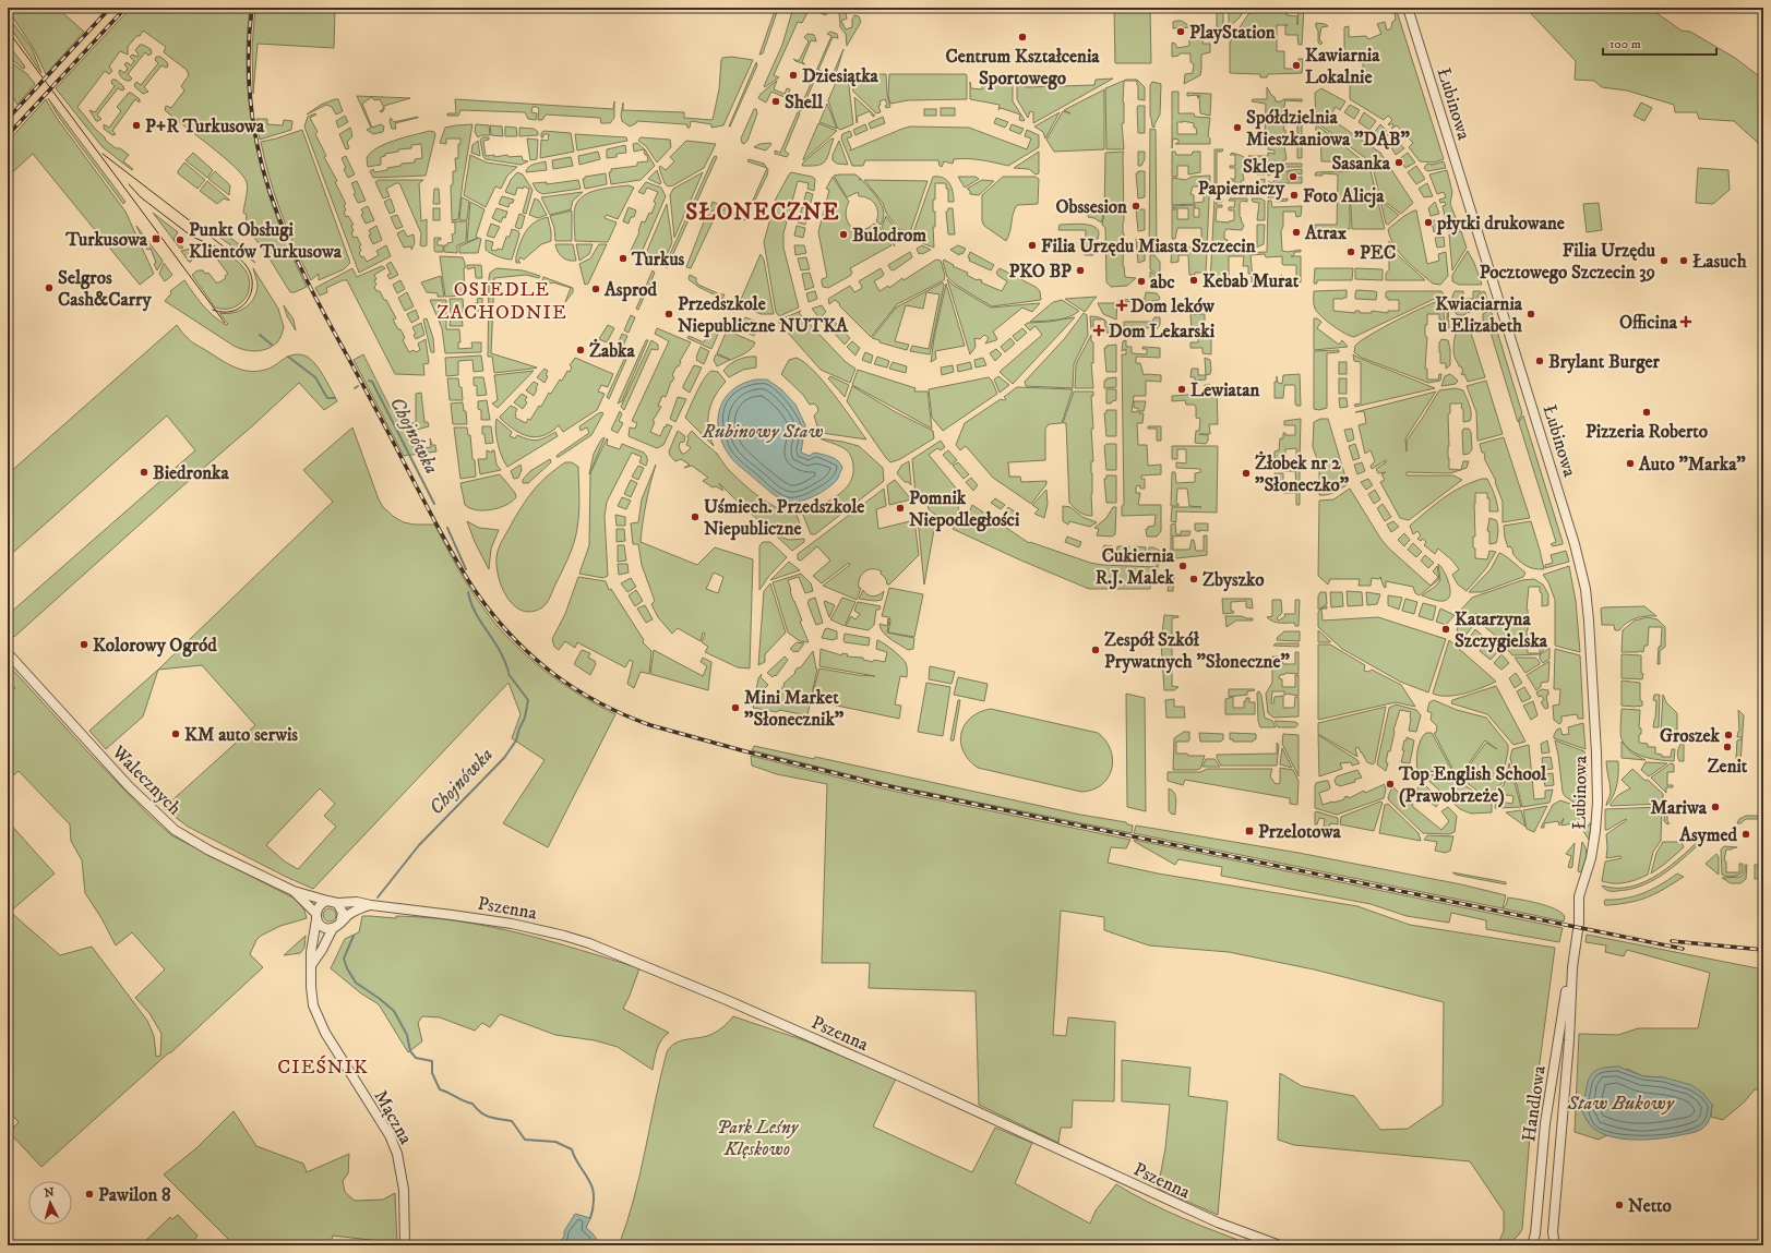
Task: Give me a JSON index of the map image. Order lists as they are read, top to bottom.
{
  "streets": {
    "street": [
      "Łubinowa",
      "Walecznych",
      "Pszenna",
      "Handlowa",
      "Mączna"
    ]
  },
  "crossings": [
    ["Łubinowa", "Handlowa"],
    ["Walecznych", "Pszenna"],
    ["Walecznych", "Mączna"],
    ["Pszenna", "Mączna"]
  ],
  "districts": ["SŁONECZNE", "OSIEDLE ZACHODNIE", "CIEŚNIK"],
  "water": ["Rubinowy Staw", "Chojnówka", "Staw Bukowy"],
  "parks": ["Park Leśny Klęskowo"],
  "places": {
    "other": [
      "PlayStation",
      "Centrum Kształcenia Sportowego",
      "Kawiarnia Lokalnie",
      "Dziesiątka",
      "Shell",
      "P+R Turkusowa",
      "Spółdzielnia Mieszkaniowa \"DĄB\"",
      "Sasanka",
      "Sklep Papierniczy",
      "Foto Alicja",
      "Obssesion",
      "płytki drukowane",
      "Atrax",
      "Bulodrom",
      "Punkt Obsługi Klientów Turkusowa",
      "Filia Urzędu Miasta Szczecin",
      "PEC",
      "Turkus",
      "Filia Urzędu Pocztowego Szczecin 39",
      "Łasuch",
      "PKO BP",
      "Kebab Murat",
      "abc",
      "Selgros Cash&Carry",
      "Asprod",
      "Przedszkole Niepubliczne NUTKA",
      "Kwiaciarnia u Elizabeth",
      "Żabka",
      "Brylant Burger",
      "Lewiatan",
      "Pizzeria Roberto",
      "Auto \"Marka\"",
      "Biedronka",
      "Żłobek nr 2 \"Słoneczko\"",
      "Pomnik Niepodległości",
      "Uśmiech. Przedszkole Niepubliczne",
      "Cukiernia R.J. Malek",
      "Zbyszko",
      "Katarzyna Szczygielska",
      "Kolorowy Ogród",
      "Zespół Szkół Prywatnych \"Słoneczne\"",
      "Mini Market \"Słonecznik\"",
      "KM auto serwis",
      "Groszek",
      "Zenit",
      "Top English School (Prawobrzeże)",
      "Mariwa",
      "Asymed",
      "Pawilon 8",
      "Netto"
    ],
    "transit": ["Turkusowa", "Przelotowa"],
    "health": ["Dom leków", "Officina", "Dom Lekarski"]
  },
  "scale_bar": "100 m",
  "north": "top"
}
